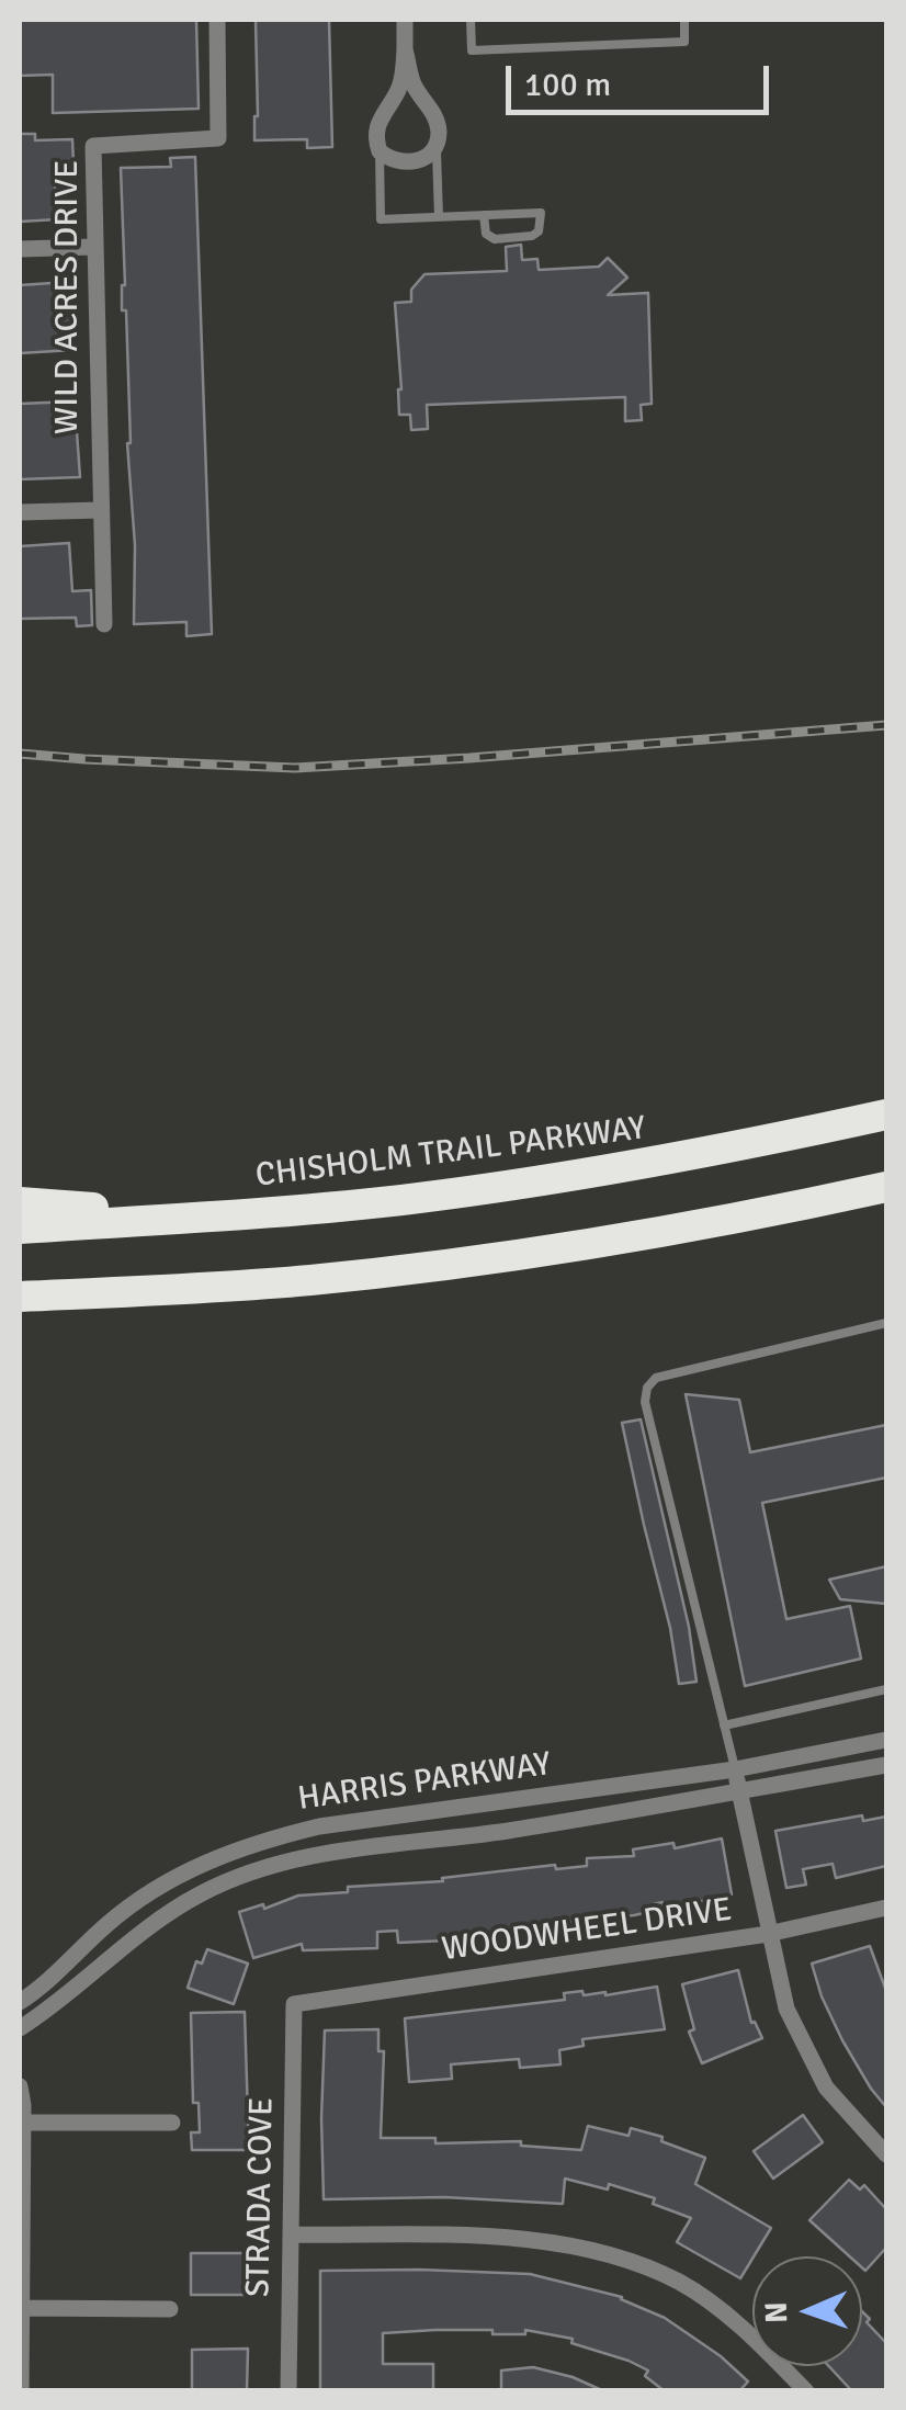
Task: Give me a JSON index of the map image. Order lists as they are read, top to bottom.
{
  "streets": {
    "highway": ["CHISHOLM TRAIL PARKWAY"],
    "street": [
      "WILD ACRES DRIVE",
      "HARRIS PARKWAY",
      "WOODWHEEL DRIVE",
      "STRADA COVE"
    ]
  },
  "crossings": [
    ["WOODWHEEL DRIVE", "STRADA COVE"]
  ],
  "scale_bar": "100 m",
  "north": "left"
}
